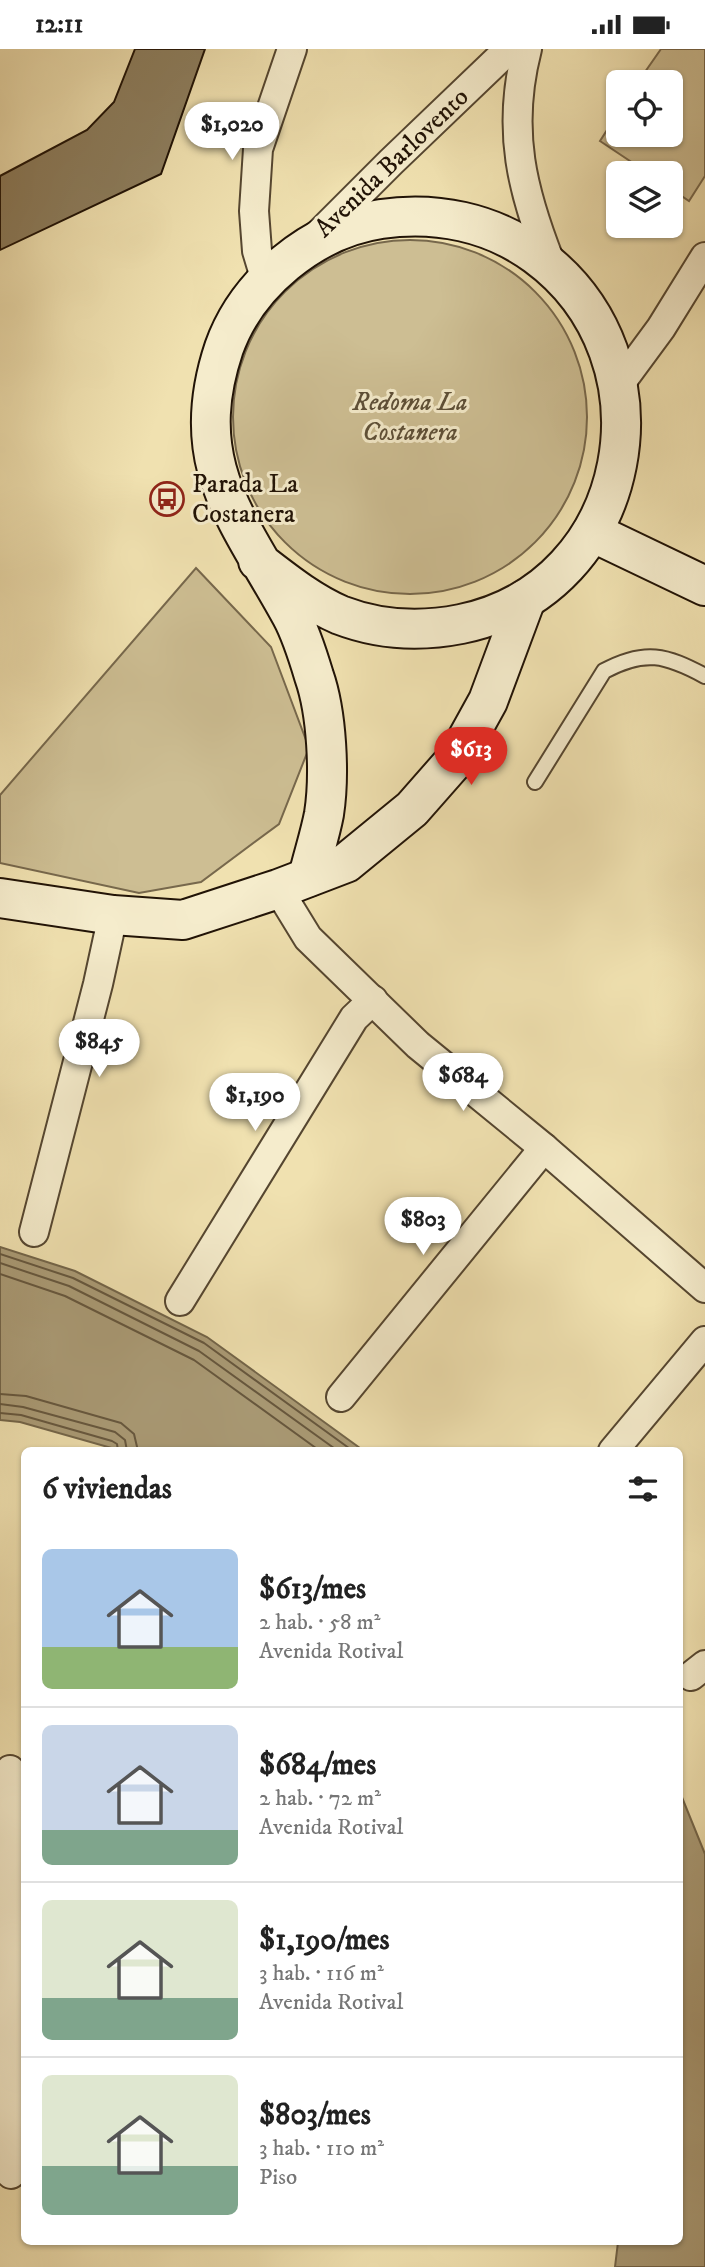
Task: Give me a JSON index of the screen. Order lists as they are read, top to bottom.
{
  "streets": {
    "street": ["Avenida Barlovento"]
  },
  "parks": ["Redoma La Costanera"],
  "places": {
    "bus stop": ["Parada La Costanera"]
  },
  "page": {
    "status": "12:11",
    "price": [
      "$1,020",
      "$613",
      "$845",
      "$684",
      "$1,190",
      "$803"
    ],
    "heading": "6 viviendas",
    "list": [
      {
        "name": "$613/mes",
        "note": "2 hab. · 58 m² · Avenida Rotival"
      },
      {
        "name": "$684/mes",
        "note": "2 hab. · 72 m² · Avenida Rotival"
      },
      {
        "name": "$1,190/mes",
        "note": "3 hab. · 116 m² · Avenida Rotival"
      },
      {
        "name": "$803/mes",
        "note": "3 hab. · 110 m² · Piso"
      }
    ]
  }
}
